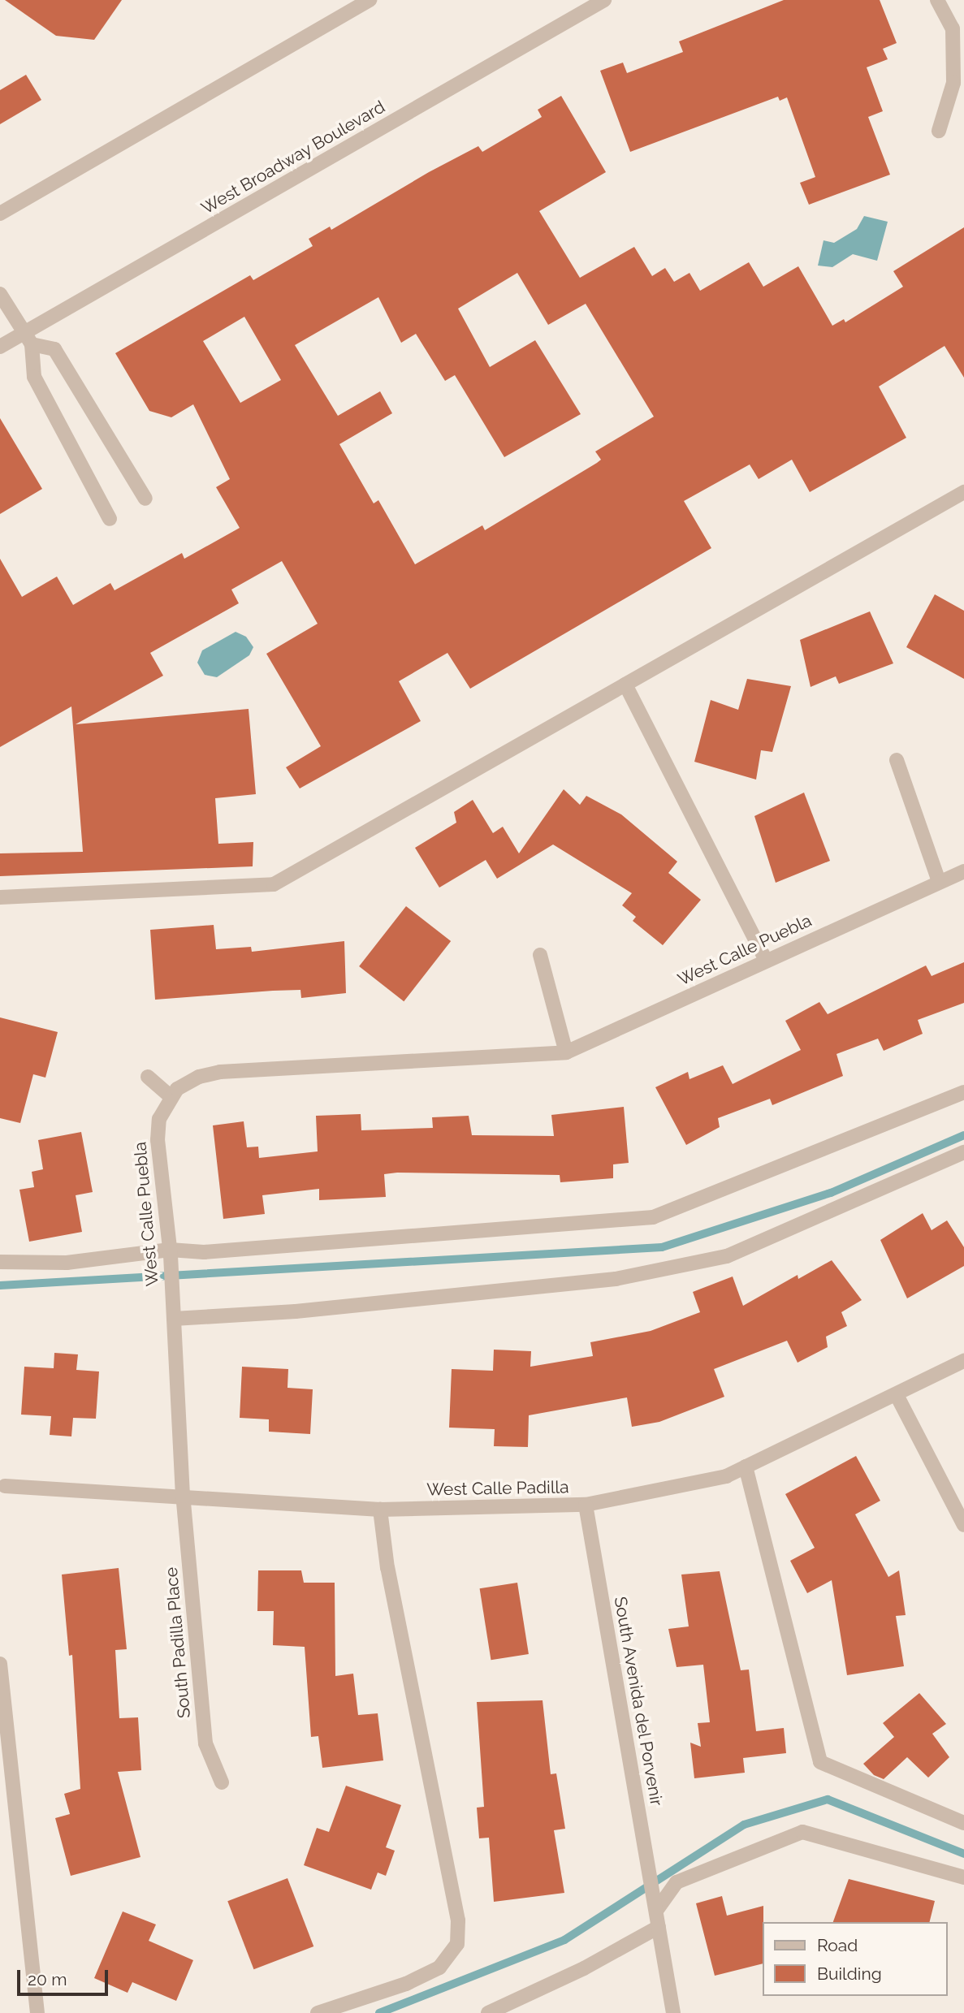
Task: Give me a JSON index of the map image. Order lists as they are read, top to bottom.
{
  "streets": {
    "street": [
      "West Broadway Boulevard",
      "West Calle Puebla",
      "West Calle Padilla",
      "South Padilla Place",
      "South Avenida del Porvenir"
    ]
  },
  "crossings": [
    ["West Calle Puebla", "West Calle Padilla"],
    ["West Calle Puebla", "South Padilla Place"],
    ["West Calle Padilla", "South Padilla Place"],
    ["West Calle Padilla", "South Avenida del Porvenir"]
  ],
  "legend": ["Road", "Building"],
  "scale_bar": "20 m"
}
